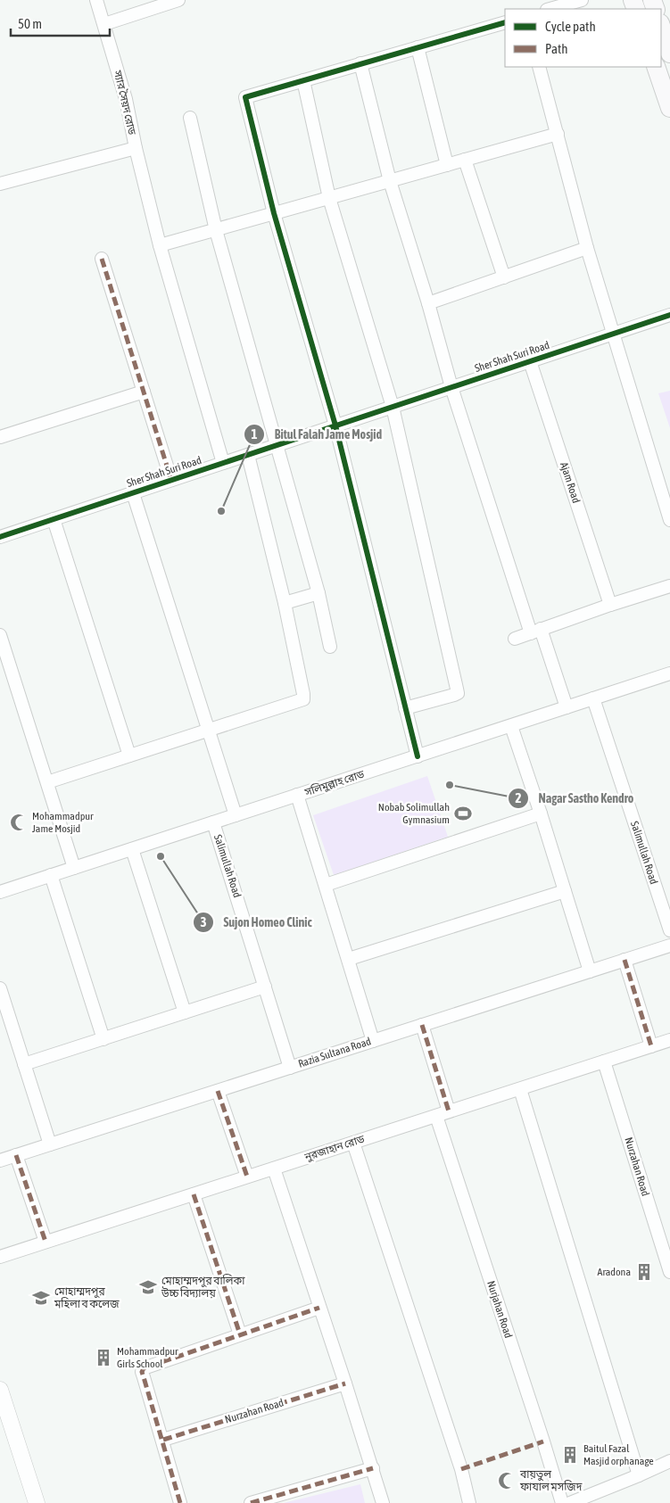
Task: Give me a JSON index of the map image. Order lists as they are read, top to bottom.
{
  "streets": {
    "street": [
      "স্যার সৈয়দ রোড",
      "Sher Shah Suri Road",
      "Ajam Road",
      "সলিমুল্লাহ রোড",
      "Salimullah Road",
      "Razia Sultana Road",
      "নুরজাহান রোড",
      "Nurzahan Road",
      "Nurjahan Road"
    ]
  },
  "crossings": [
    ["Sher Shah Suri Road", "Ajam Road"],
    ["Sher Shah Suri Road", "সলিমুল্লাহ রোড"],
    ["সলিমুল্লাহ রোড", "Salimullah Road"],
    ["Salimullah Road", "Razia Sultana Road"],
    ["নুরজাহান রোড", "Nurzahan Road"],
    ["নুরজাহান রোড", "Nurjahan Road"]
  ],
  "places": {
    "other": ["Bitul Falah Jame Mosjid", "Nagar Sastho Kendro", "Sujon Homeo Clinic"],
    "sports": ["Nobab Solimullah Gymnasium"],
    "mosque": ["Mohammadpur Jame Mosjid", "বায়তুল ফাযাল মসজিদ"],
    "building": ["Aradona", "Mohammadpur Girls School", "Baitul Fazal Masjid orphanage"],
    "school or university": ["মোহাম্মদপুর বালিকা উচ্চ বিদ্যালয়", "মোহাম্মদপুর মহিলা ব কলেজ"]
  },
  "legend": ["Cycle path", "Path"],
  "scale_bar": "50 m"
}
